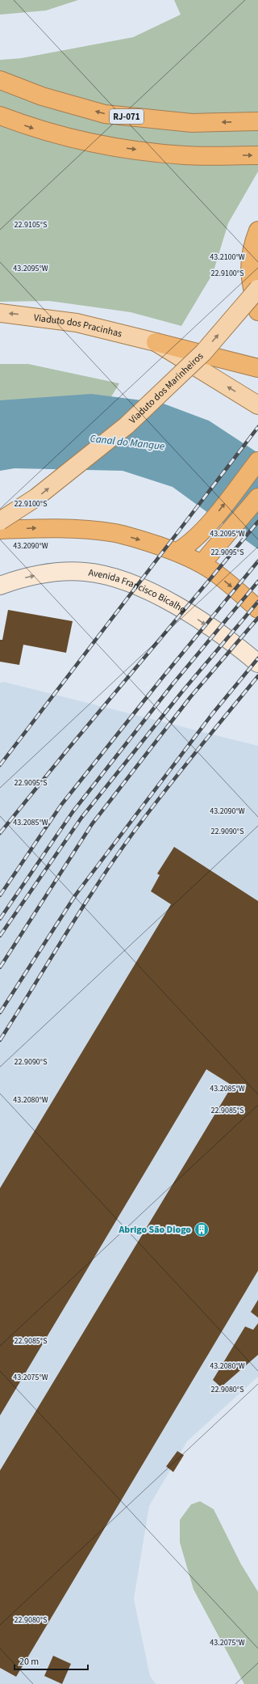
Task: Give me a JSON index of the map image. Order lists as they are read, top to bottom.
{
  "streets": {
    "highway": ["RJ-071"],
    "main road": ["Viaduto dos Pracinhas", "Viaduto dos Marinheiros", "Avenida Francisco Bicalho"]
  },
  "one_way": ["Viaduto dos Pracinhas", "Viaduto dos Marinheiros", "Avenida Francisco Bicalho"],
  "water": ["Canal do Mangue"],
  "places": {
    "building": ["Abrigo São Diogo"]
  },
  "scale_bar": "20 m",
  "coordinates": [
    "22.9105°S",
    "43.2100°W",
    "43.2095°W",
    "22.9100°S",
    "43.2090°W",
    "22.9095°S",
    "43.2085°W",
    "22.9090°S",
    "43.2080°W",
    "22.9085°S",
    "43.2075°W",
    "22.9080°S"
  ]
}
